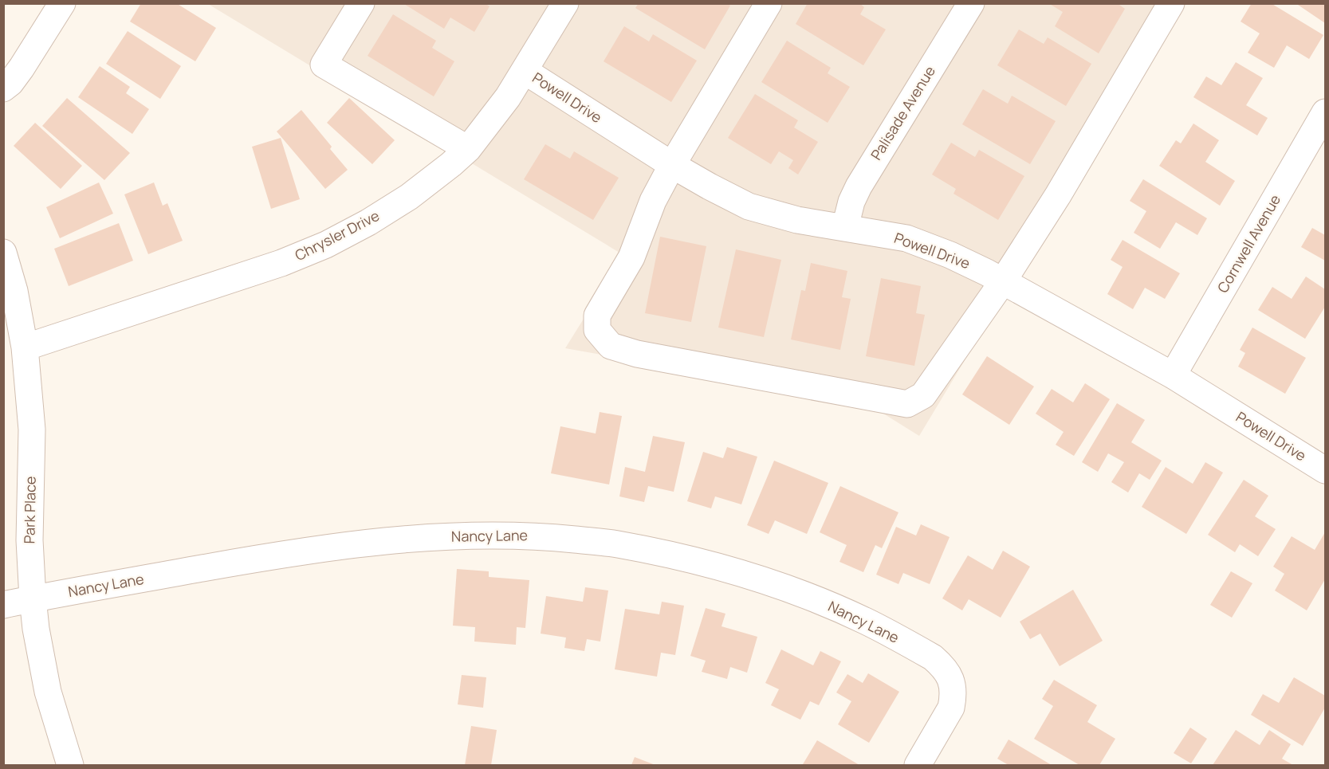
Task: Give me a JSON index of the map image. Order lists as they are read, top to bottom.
{
  "streets": {
    "street": [
      "Powell Drive",
      "Palisade Avenue",
      "Chrysler Drive",
      "Cornwell Avenue",
      "Park Place",
      "Nancy Lane"
    ]
  },
  "crossings": [
    ["Powell Drive", "Palisade Avenue"],
    ["Powell Drive", "Chrysler Drive"],
    ["Powell Drive", "Cornwell Avenue"],
    ["Chrysler Drive", "Park Place"],
    ["Park Place", "Nancy Lane"]
  ]
}
